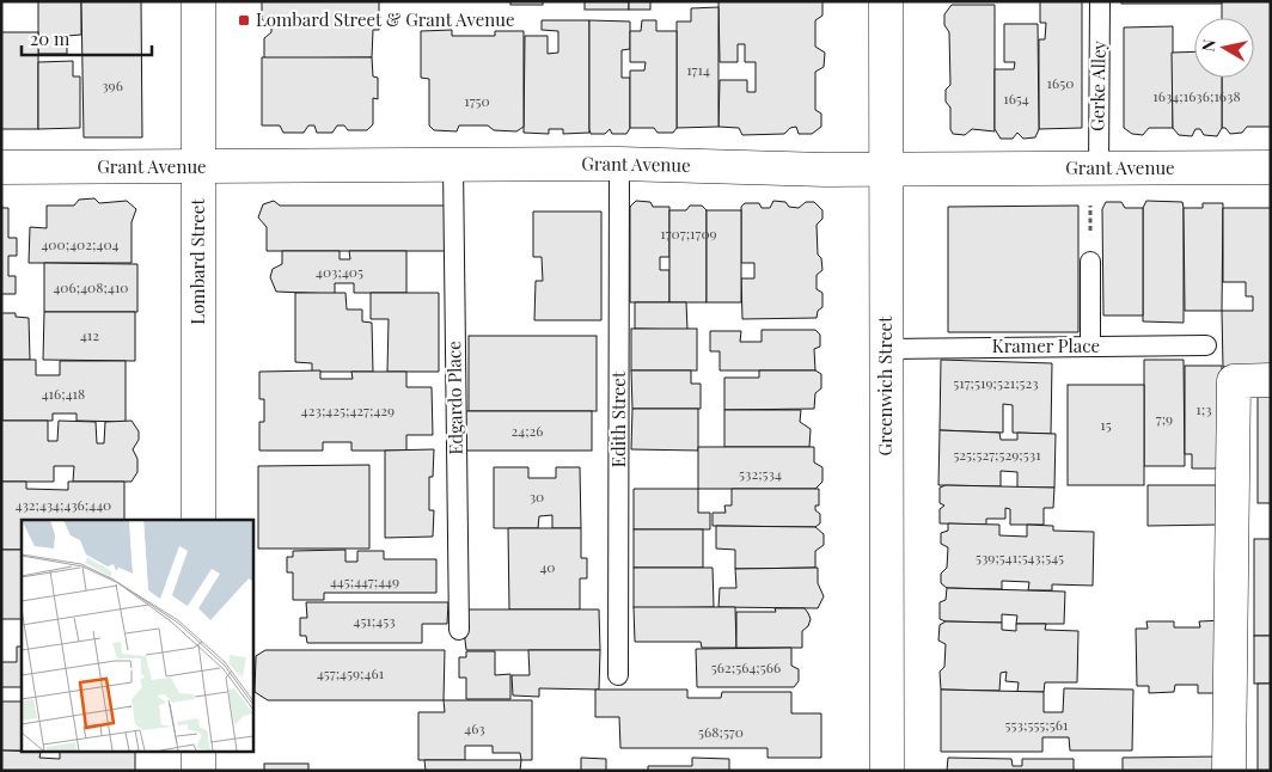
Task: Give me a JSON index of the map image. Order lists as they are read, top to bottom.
{
  "streets": {
    "street": ["Grant Avenue", "Lombard Street", "Greenwich Street"],
    "lane": [
      "Gerke Alley",
      "Kramer Place",
      "Edgardo Place",
      "Edith Street"
    ]
  },
  "crossings": [
    ["Gerke Alley", "Grant Avenue"],
    ["Grant Avenue", "Lombard Street"],
    ["Grant Avenue", "Greenwich Street"],
    ["Grant Avenue", "Edgardo Place"],
    ["Grant Avenue", "Edith Street"],
    ["Kramer Place", "Greenwich Street"]
  ],
  "places": {
    "transit": ["Lombard Street & Grant Avenue"]
  },
  "house_numbers": [
    "1714",
    "1650",
    "396",
    "1634;1636;1638",
    "1654",
    "1750",
    "1707;1709",
    "400;402;404",
    "403;405",
    "406;408;410",
    "412",
    "517;519;521;523",
    "416;418",
    "1;3",
    "423;425;427;429",
    "7;9",
    "15",
    "24;26",
    "525;527;529;531",
    "532;534",
    "30",
    "432;434;436;440",
    "539;541;543;545",
    "40",
    "445;447;449",
    "451;453",
    "562;564;566",
    "457;459;461",
    "553;555;561",
    "463",
    "568;570"
  ],
  "scale_bar": "20 m",
  "north": "left"
}
